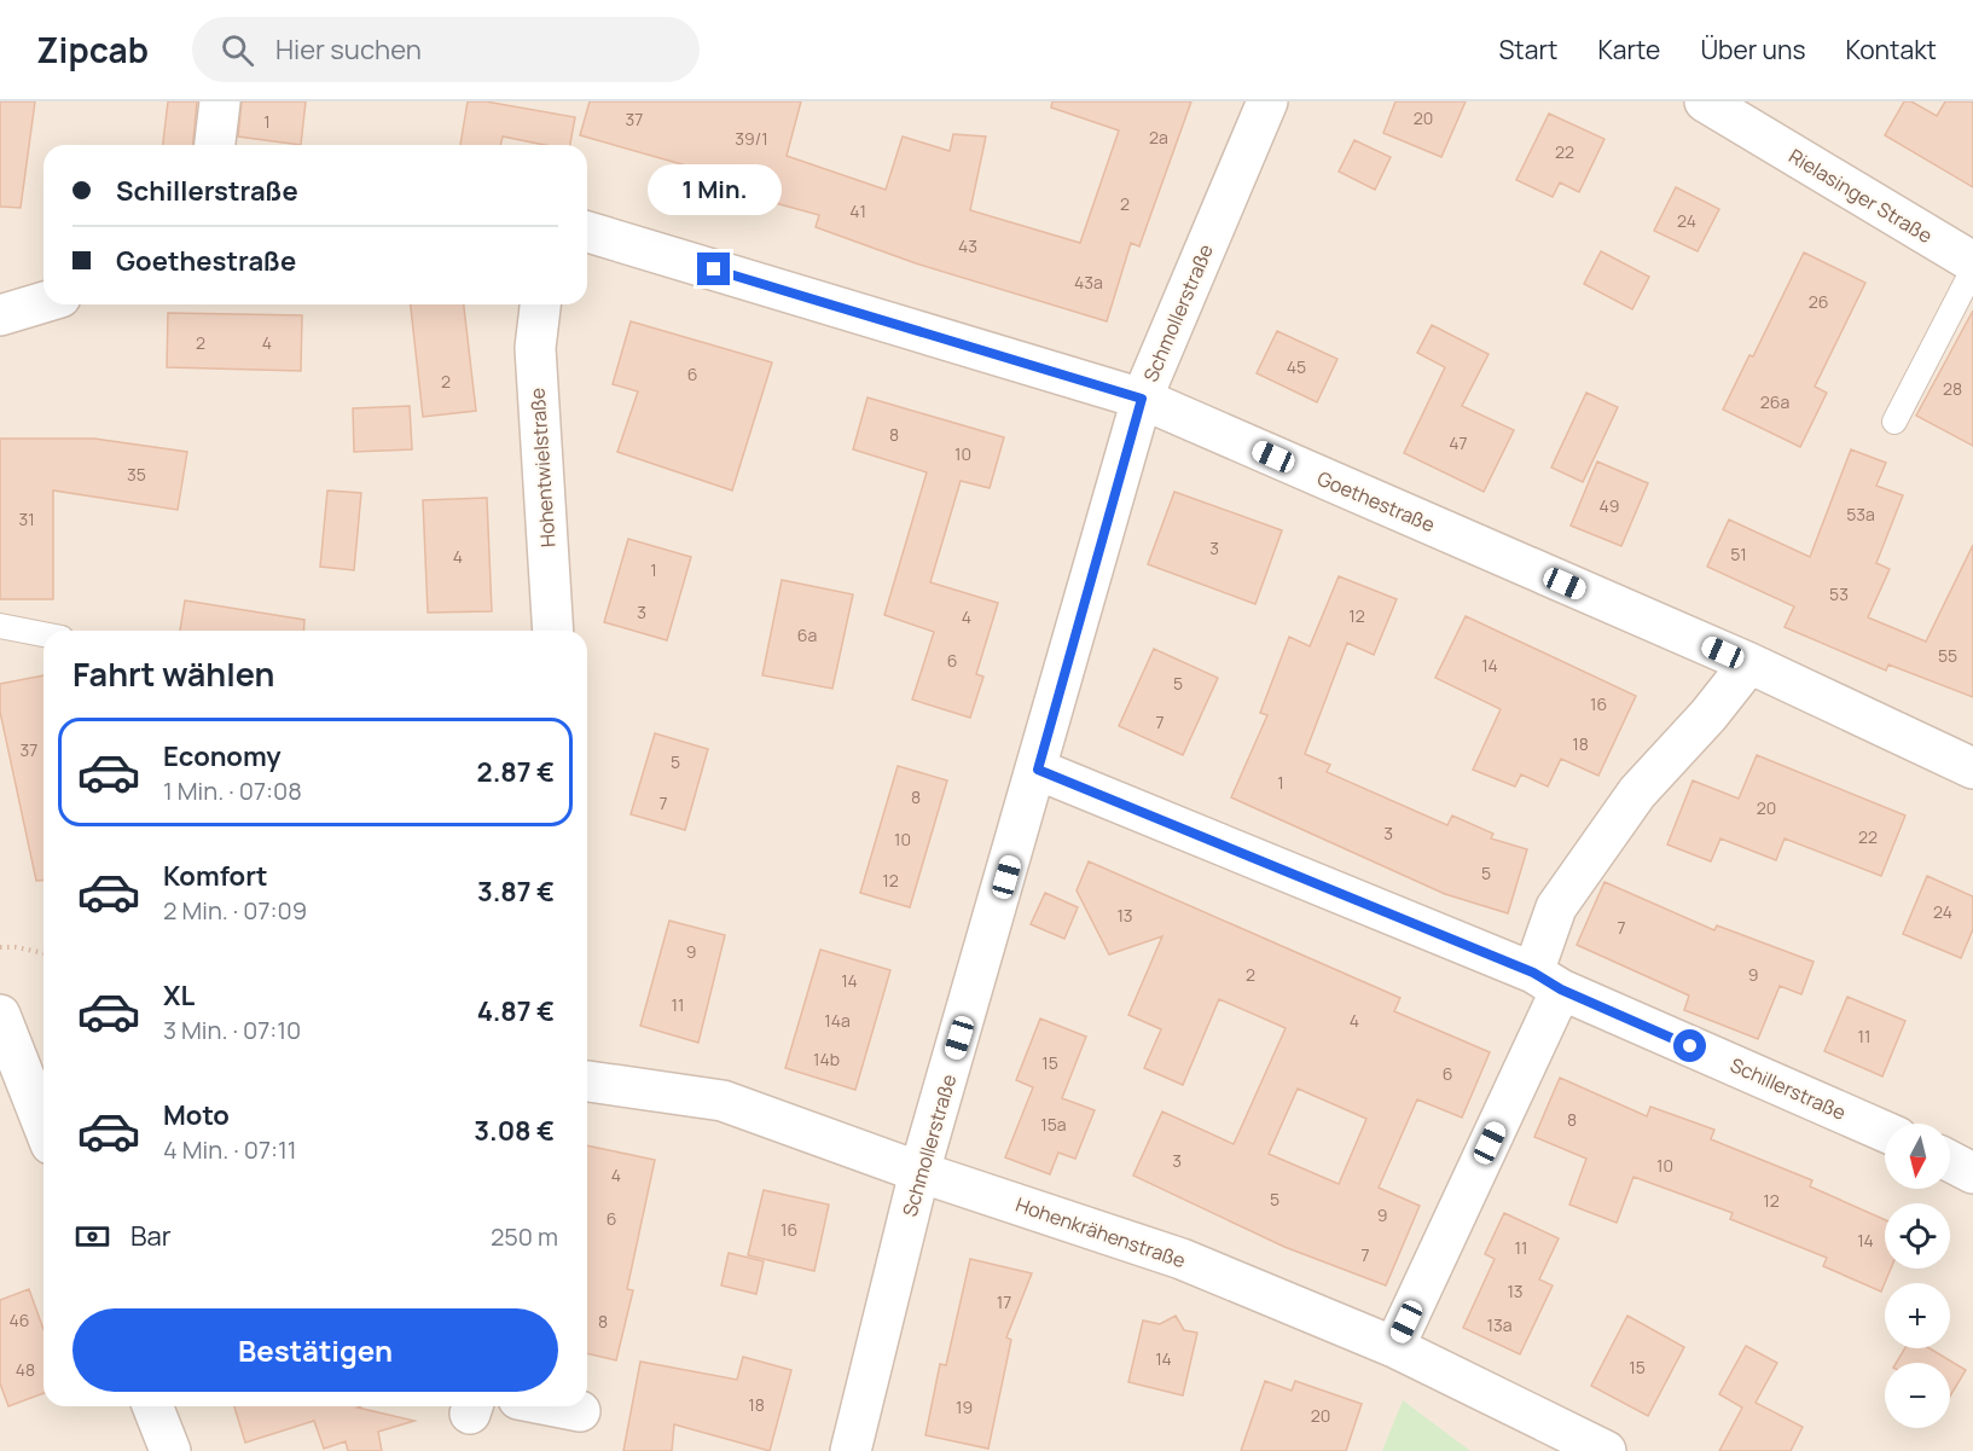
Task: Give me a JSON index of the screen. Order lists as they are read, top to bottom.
{
  "streets": {
    "street": [
      "Rielasinger Straße",
      "Schmollerstraße",
      "Hohentwielstraße",
      "Goethestraße",
      "Schillerstraße",
      "Hohenkrähenstraße"
    ]
  },
  "crossings": [
    ["Schmollerstraße", "Goethestraße"],
    ["Schmollerstraße", "Schillerstraße"],
    ["Schmollerstraße", "Hohenkrähenstraße"]
  ],
  "house_numbers": [
    "20",
    "37",
    "1",
    "2a",
    "39/1",
    "22",
    "2",
    "41",
    "24",
    "43",
    "43a",
    "26",
    "2",
    "4",
    "45",
    "6",
    "2",
    "28",
    "26a",
    "8",
    "47",
    "10",
    "35",
    "49",
    "53a",
    "31",
    "3",
    "51",
    "4",
    "1",
    "53",
    "3",
    "12",
    "4",
    "6a",
    "55",
    "6",
    "14",
    "5",
    "16",
    "7",
    "18",
    "37",
    "5",
    "1",
    "8",
    "7",
    "20",
    "3",
    "22",
    "10",
    "5",
    "12",
    "24",
    "13",
    "7",
    "9",
    "2",
    "9",
    "14",
    "11",
    "14a",
    "4",
    "11",
    "14b",
    "15",
    "6",
    "8",
    "15a",
    "3",
    "10",
    "4",
    "5",
    "12",
    "9",
    "6",
    "16",
    "14",
    "11",
    "7",
    "13",
    "17",
    "46",
    "8",
    "13a",
    "14",
    "15",
    "48",
    "18",
    "19",
    "20"
  ],
  "north": "bottom",
  "page": {
    "header": "Zipcab",
    "search": "Hier suchen",
    "nav": [
      "Start",
      "Karte",
      "Über uns",
      "Kontakt"
    ],
    "banner": ["Schillerstraße", "Goethestraße"],
    "bubble": "1 Min.",
    "heading": "Fahrt wählen",
    "list": [
      {
        "name": "Economy",
        "note": "1 Min. · 07:08",
        "value": "2.87 €"
      },
      {
        "name": "Komfort",
        "note": "2 Min. · 07:09",
        "value": "3.87 €"
      },
      {
        "name": "XL",
        "note": "3 Min. · 07:10",
        "value": "4.87 €"
      },
      {
        "name": "Moto",
        "note": "4 Min. · 07:11",
        "value": "3.08 €"
      }
    ],
    "map_buttons": ["+", "−"],
    "pay": ["Bar", "250 m"],
    "buttons": "Bestätigen"
  }
}
